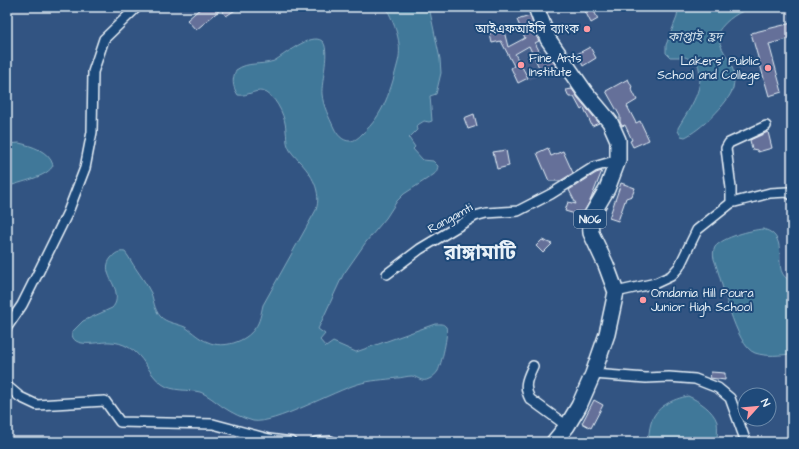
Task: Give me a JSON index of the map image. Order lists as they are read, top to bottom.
{
  "streets": {
    "highway": ["N106"],
    "street": ["Rangamti"]
  },
  "crossings": [
    ["Rangamti", "N106"]
  ],
  "districts": ["রাঙ্গামাটি"],
  "water": ["কাপ্তাই হ্রদ"],
  "places": [
    "আইএফআইসি ব্যাংক",
    "Fine Arts Institute",
    "Lakers' Public School and College",
    "Omdamia Hill Poura Junior High School"
  ],
  "north": "top right"
}
